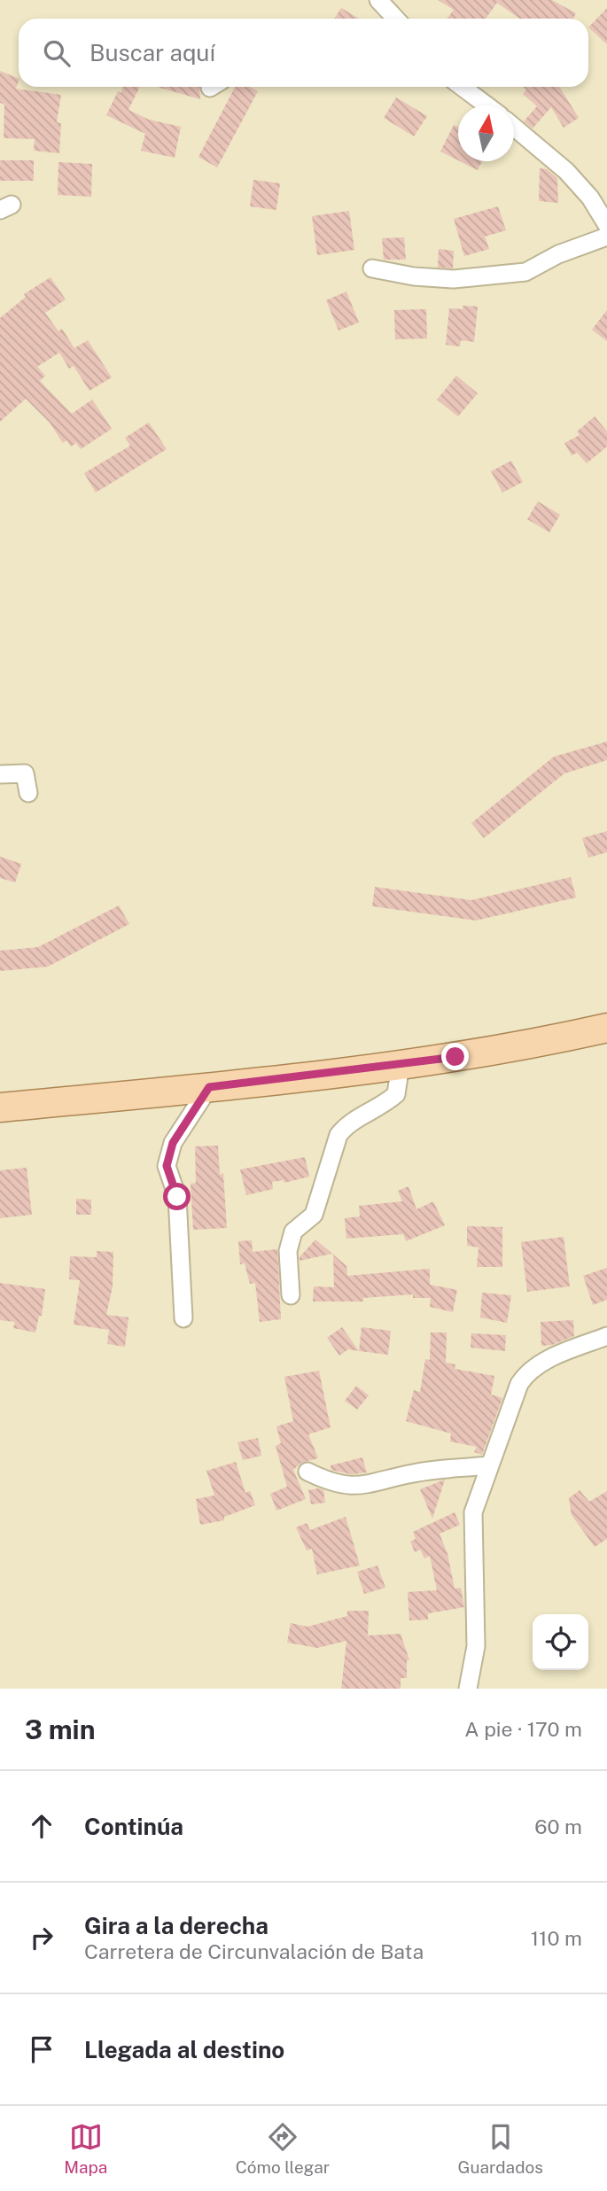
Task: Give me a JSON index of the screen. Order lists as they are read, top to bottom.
{
  "north": "top",
  "page": {
    "search": "Buscar aquí",
    "heading": ["3 min", "A pie · 170 m"],
    "list": [
      ["Continúa", "60 m"],
      ["Gira a la derecha", "Carretera de Circunvalación de Bata", "110 m"],
      "Llegada al destino"
    ],
    "nav": ["Mapa", "Cómo llegar", "Guardados"]
  }
}
